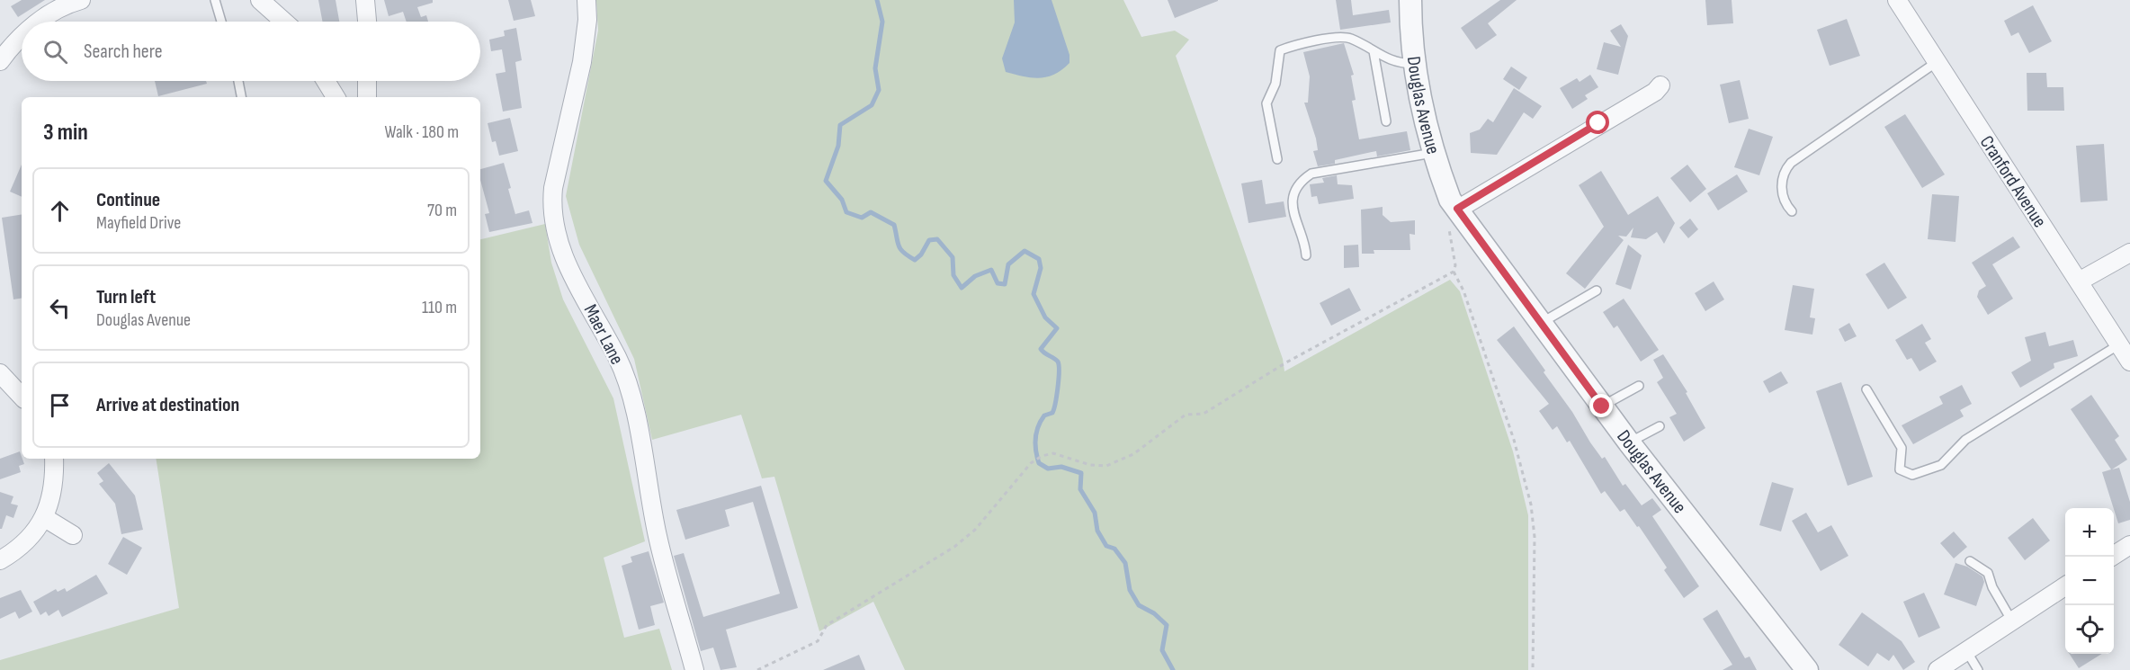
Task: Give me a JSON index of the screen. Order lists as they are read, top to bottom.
{
  "streets": {
    "street": ["Douglas Avenue", "Cranford Avenue", "Maer Lane"]
  },
  "page": {
    "search": "Search here",
    "heading": ["3 min", "Walk · 180 m"],
    "list": [
      ["Continue", "Mayfield Drive", "70 m"],
      ["Turn left", "Douglas Avenue", "110 m"],
      "Arrive at destination"
    ],
    "map_buttons": ["+", "−"]
  }
}
